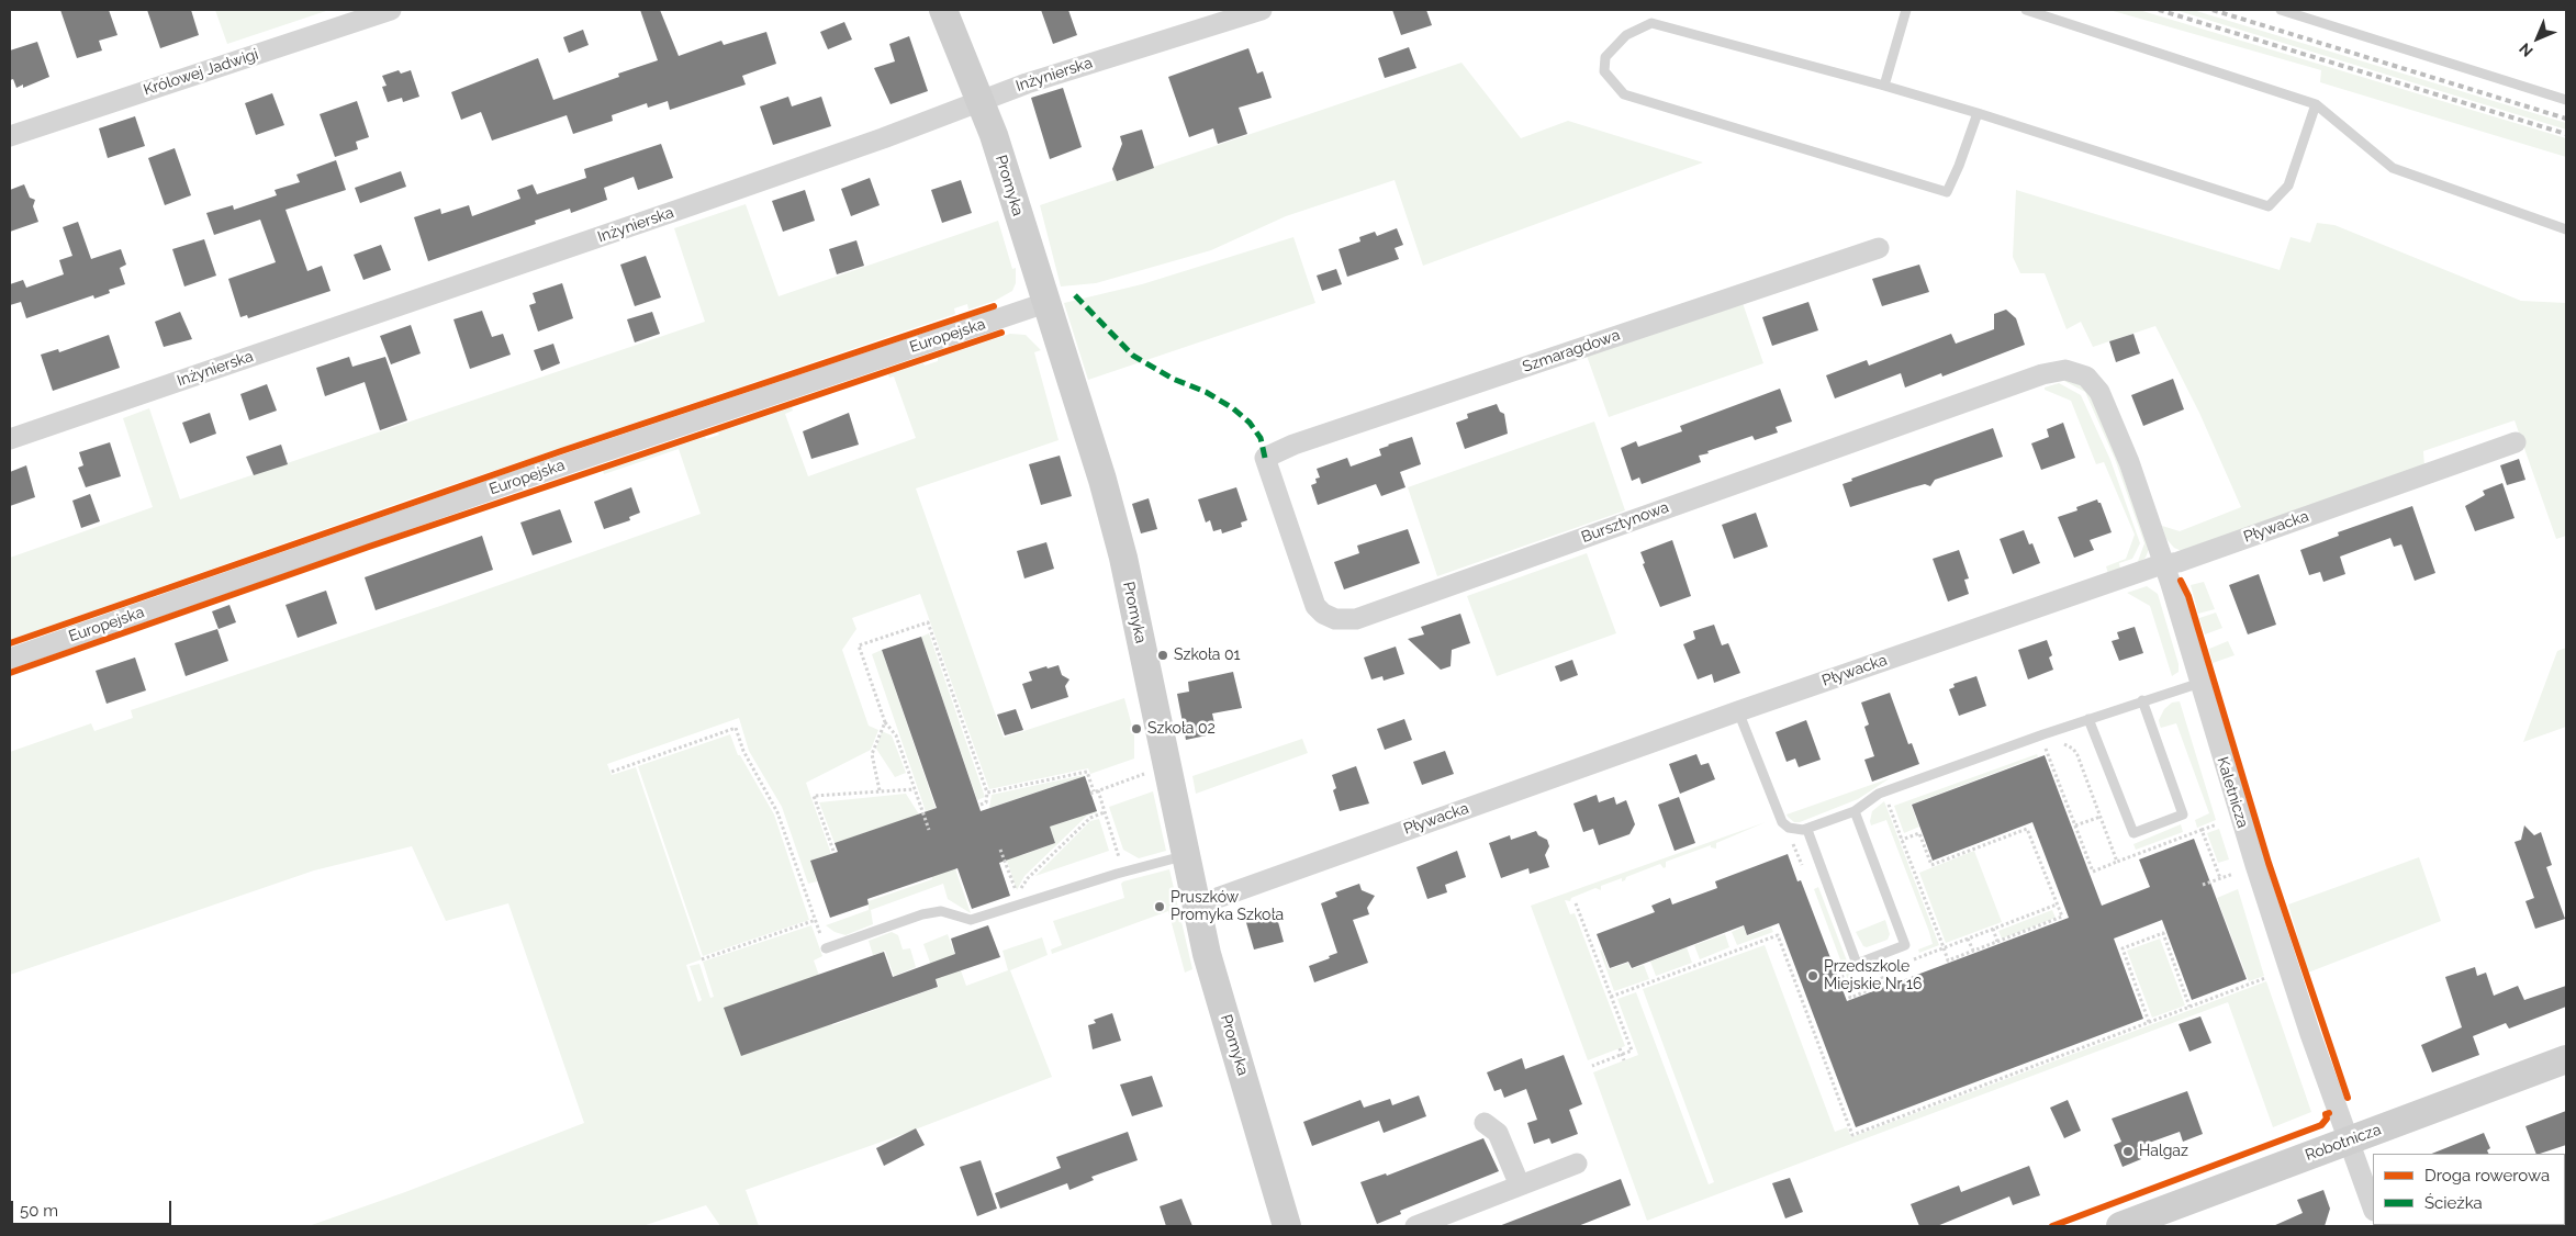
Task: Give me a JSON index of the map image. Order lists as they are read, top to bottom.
{
  "streets": {
    "street": [
      "Królowej Jadwigi",
      "Inżynierska",
      "Promyka",
      "Europejska",
      "Szmaragdowa",
      "Bursztynowa",
      "Pływacka",
      "Kaletnicza",
      "Robotnicza"
    ]
  },
  "crossings": [
    ["Inżynierska", "Promyka"],
    ["Promyka", "Europejska"],
    ["Promyka", "Pływacka"],
    ["Szmaragdowa", "Bursztynowa"],
    ["Bursztynowa", "Kaletnicza"],
    ["Pływacka", "Kaletnicza"],
    ["Kaletnicza", "Robotnicza"]
  ],
  "places": [
    "Szkoła 01",
    "Szkoła 02",
    "Pruszków Promyka Szkoła",
    "Przedszkole Miejskie Nr 16",
    "Halgaz"
  ],
  "legend": ["Droga rowerowa", "Ścieżka"],
  "scale_bar": "50 m",
  "north": "bottom left"
}
